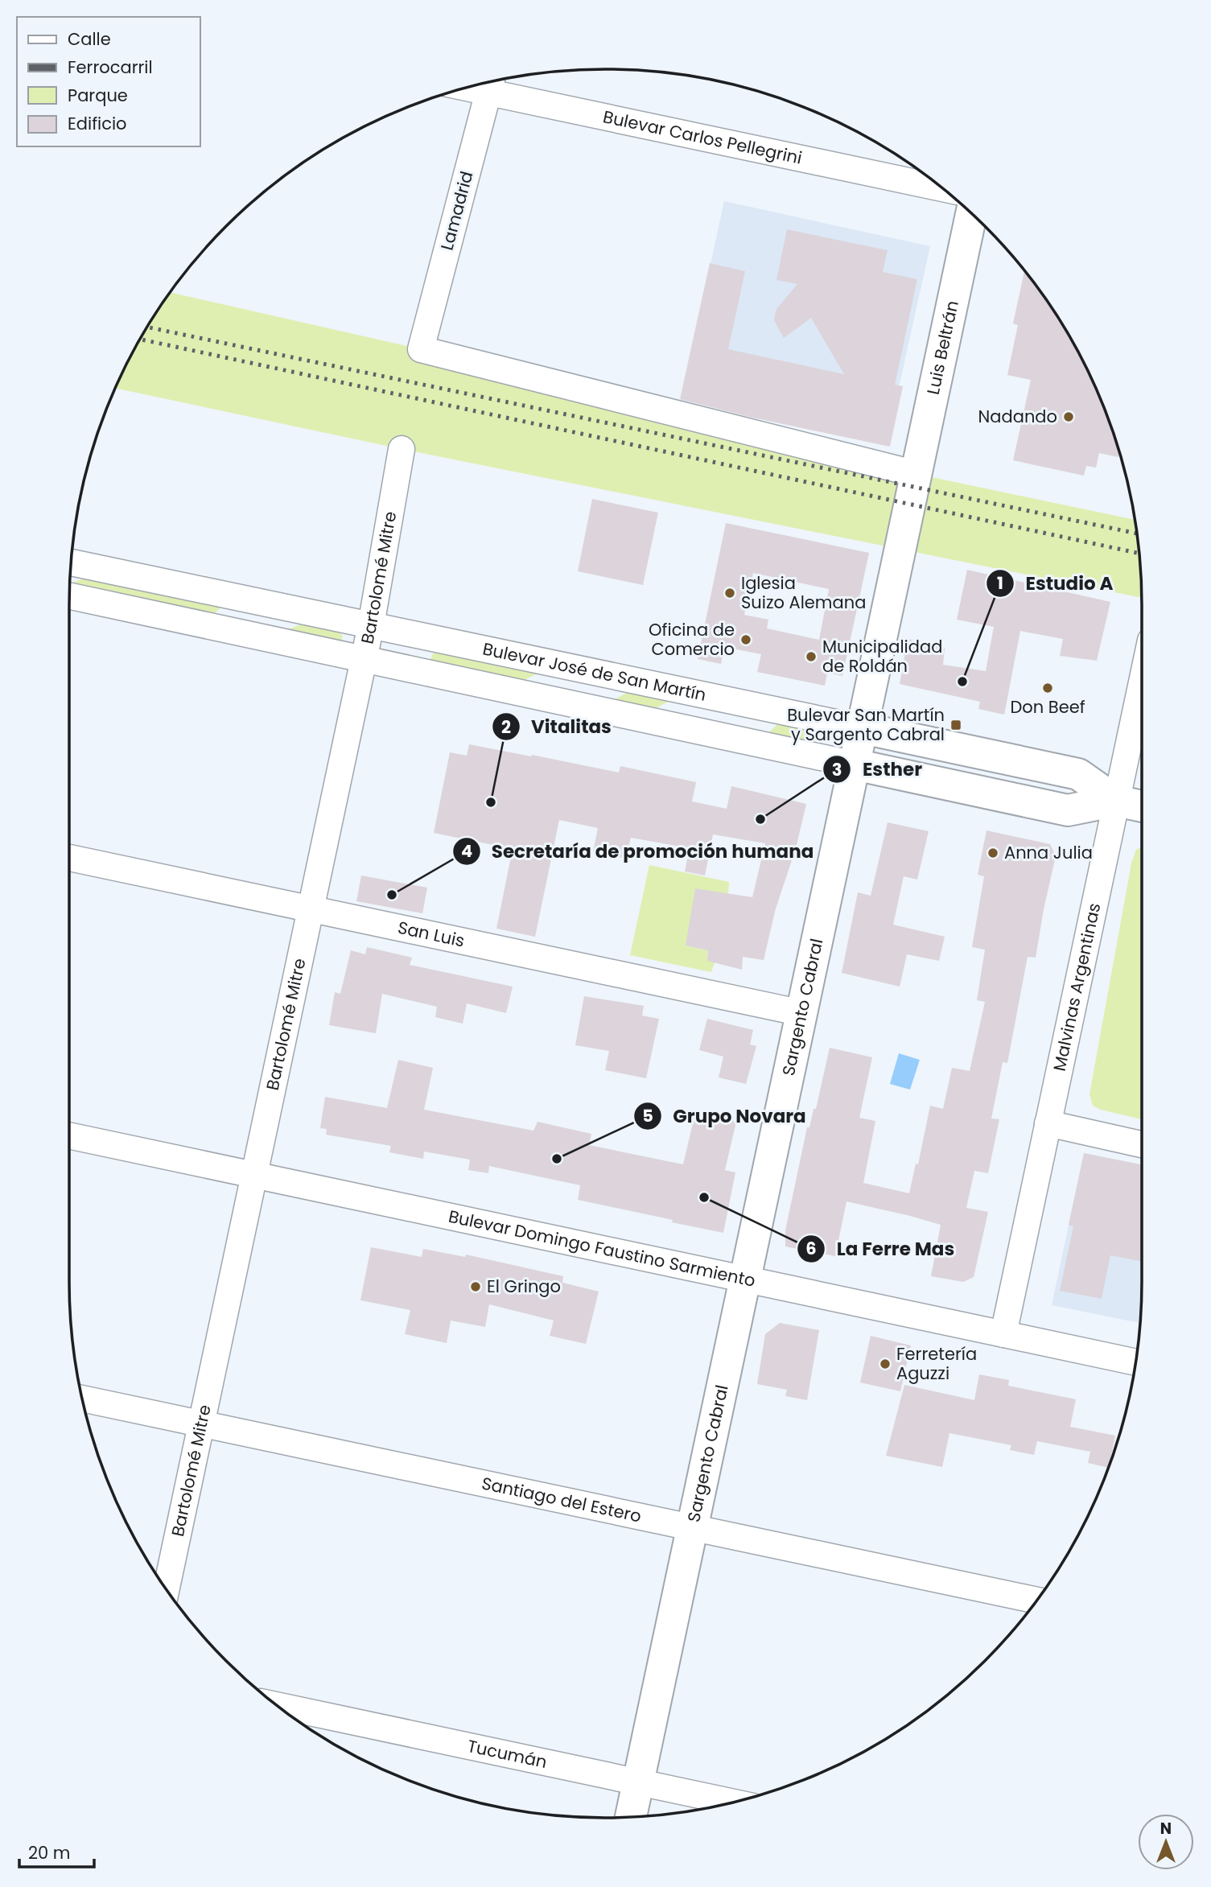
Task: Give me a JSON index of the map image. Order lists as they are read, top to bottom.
{
  "streets": {
    "main road": ["Luis Beltrán", "Bulevar José de San Martín", "Sargento Cabral"],
    "street": [
      "Bulevar Carlos Pellegrini",
      "Lamadrid",
      "Bartolomé Mitre",
      "San Luis",
      "Malvinas Argentinas",
      "Bulevar Domingo Faustino Sarmiento",
      "Santiago del Estero",
      "Tucumán"
    ]
  },
  "crossings": [
    ["Bulevar Carlos Pellegrini", "Lamadrid"],
    ["Lamadrid", "Luis Beltrán"],
    ["Lamadrid", "Sargento Cabral"],
    ["Luis Beltrán", "Sargento Cabral"],
    ["Bartolomé Mitre", "Bulevar José de San Martín"],
    ["Bartolomé Mitre", "San Luis"],
    ["Bartolomé Mitre", "Bulevar Domingo Faustino Sarmiento"],
    ["Bartolomé Mitre", "Santiago del Estero"],
    ["Bulevar José de San Martín", "Malvinas Argentinas"],
    ["Bulevar José de San Martín", "Sargento Cabral"],
    ["San Luis", "Sargento Cabral"],
    ["Malvinas Argentinas", "Bulevar Domingo Faustino Sarmiento"],
    ["Sargento Cabral", "Bulevar Domingo Faustino Sarmiento"],
    ["Sargento Cabral", "Santiago del Estero"],
    ["Sargento Cabral", "Tucumán"]
  ],
  "places": {
    "other": [
      "Nadando",
      "Iglesia Suizo Alemana",
      "Oficina de Comercio",
      "Municipalidad de Roldán",
      "Estudio A",
      "Don Beef",
      "Vitalitas",
      "Esther",
      "Anna Julia",
      "Secretaría de promoción humana",
      "Grupo Novara",
      "La Ferre Mas",
      "El Gringo",
      "Ferretería Aguzzi"
    ],
    "transit": ["Bulevar San Martín y Sargento Cabral"]
  },
  "legend": [
    "Calle",
    "Ferrocarril",
    "Parque",
    "Edificio"
  ],
  "scale_bar": "20 m",
  "north": "top"
}
